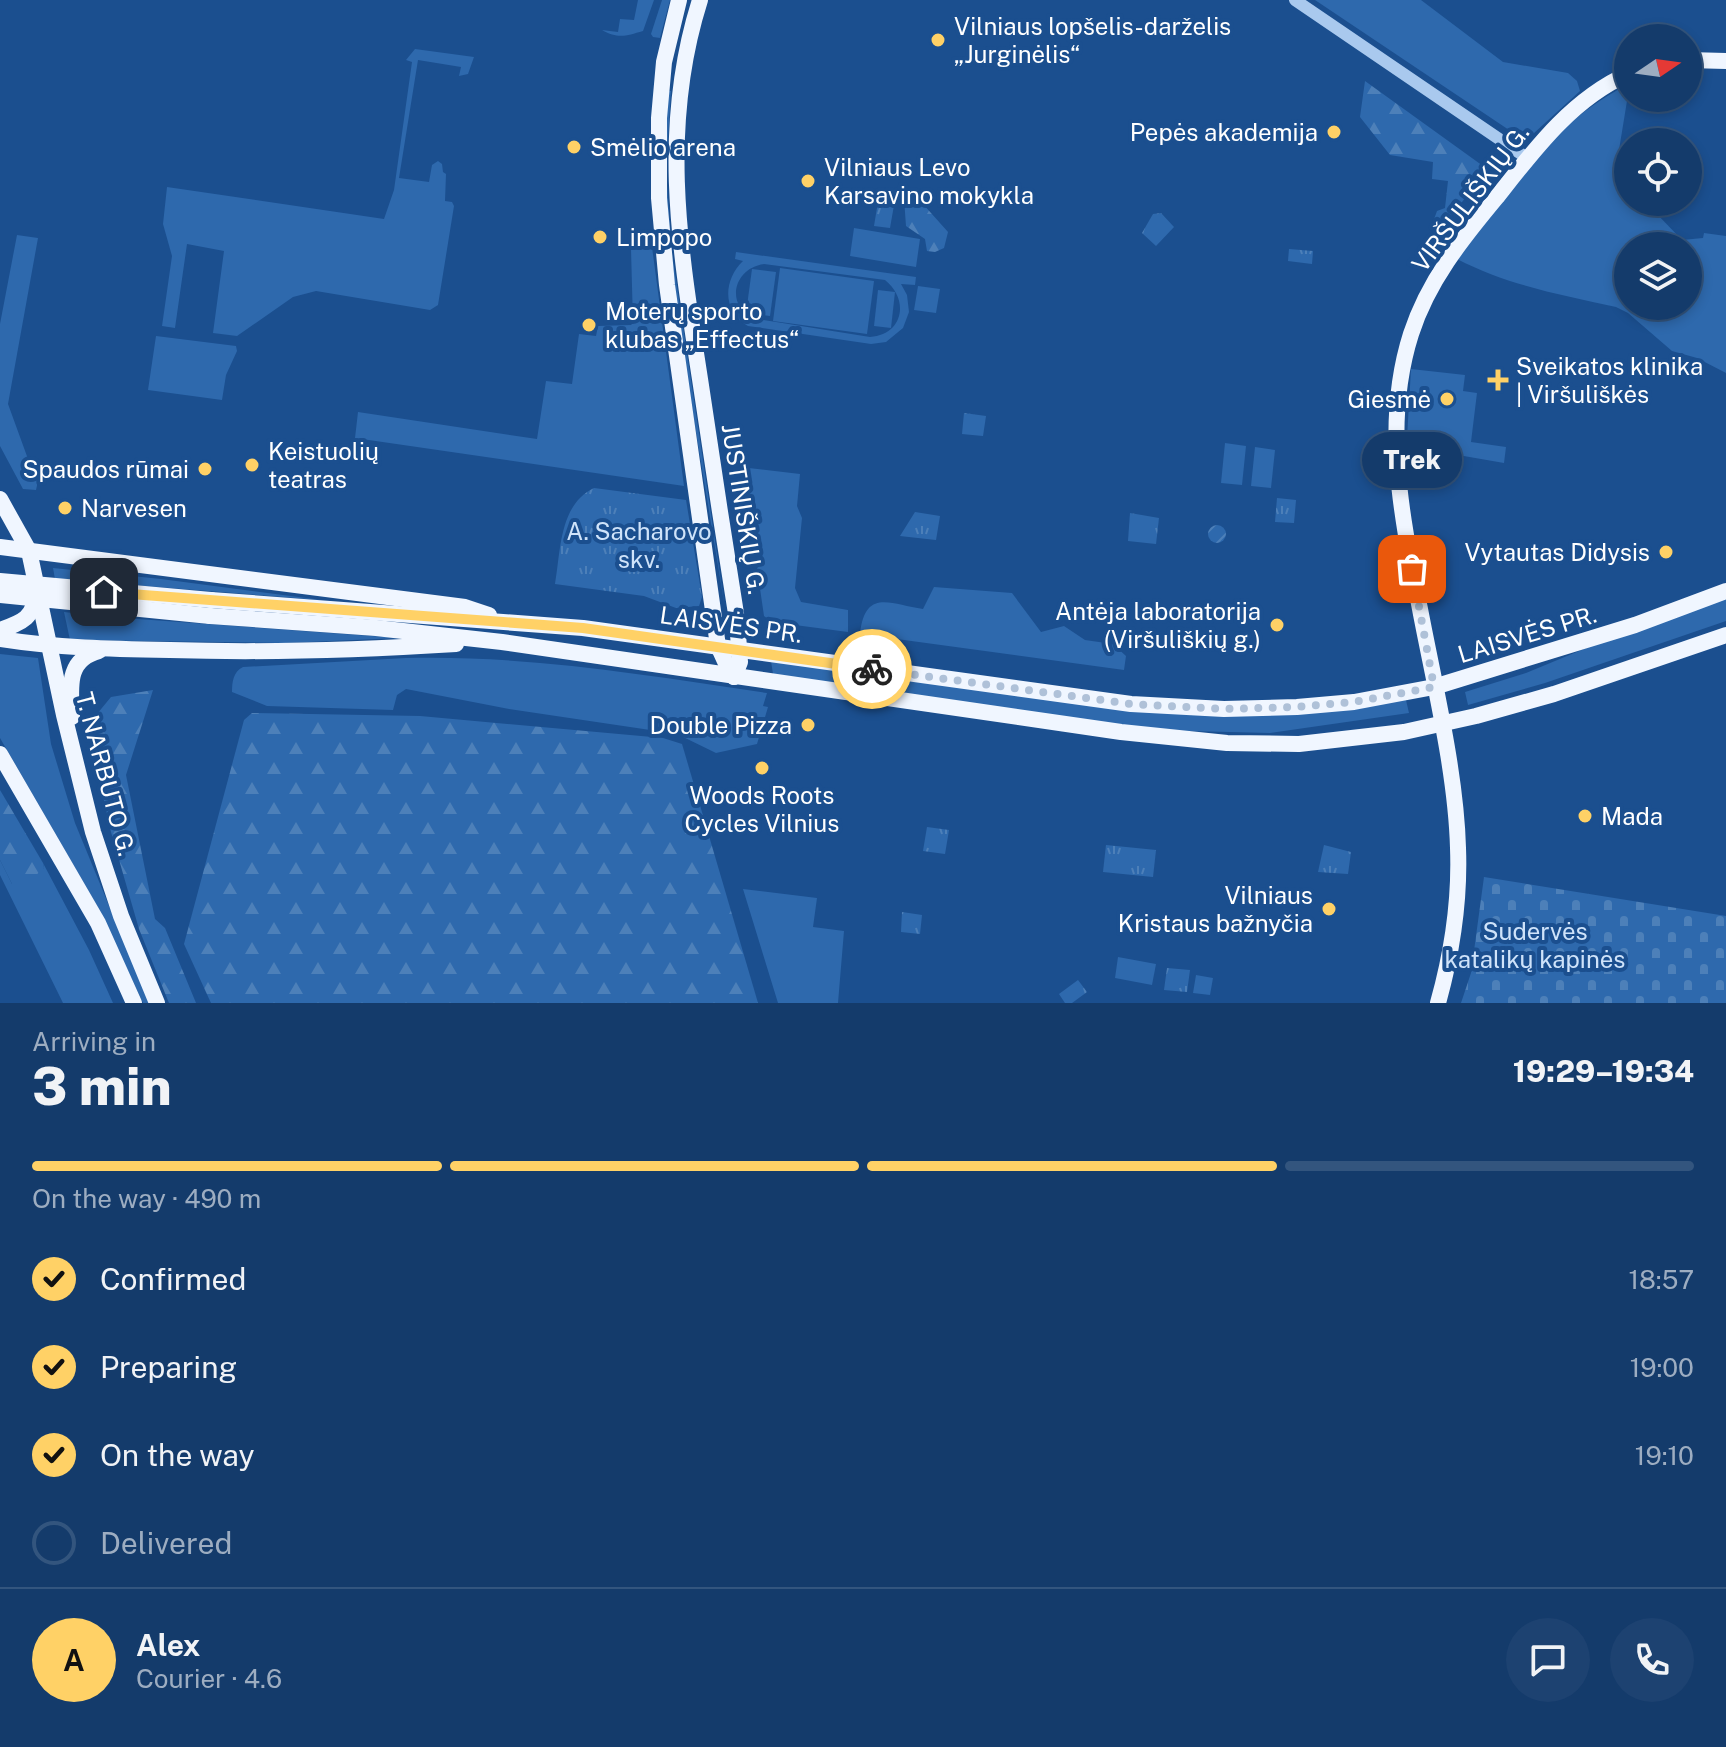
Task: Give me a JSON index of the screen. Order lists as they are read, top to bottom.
{
  "streets": {
    "main road": [
      "VIRŠULIŠKIŲ G.",
      "JUSTINIŠKIŲ G.",
      "LAISVĖS PR.",
      "T. NARBUTO G."
    ]
  },
  "crossings": [
    ["VIRŠULIŠKIŲ G.", "LAISVĖS PR."],
    ["JUSTINIŠKIŲ G.", "LAISVĖS PR."],
    ["LAISVĖS PR.", "T. NARBUTO G."]
  ],
  "parks": ["A. Sacharovo skv.", "Sudervės katalikų kapinės"],
  "places": {
    "other": [
      "Vilniaus lopšelis-darželis „Jurginėlis“",
      "Pepės akademija",
      "Smėlio arena",
      "Vilniaus Levo Karsavino mokykla",
      "Limpopo",
      "Moterų sporto klubas „Effectus“",
      "Giesmė",
      "Keistuolių teatras",
      "Spaudos rūmai",
      "Narvesen",
      "Vytautas Didysis",
      "Trek",
      "Antėja laboratorija (Viršuliškių g.)",
      "Double Pizza",
      "Woods Roots Cycles Vilnius",
      "Mada",
      "Vilniaus Kristaus bažnyčia"
    ],
    "health": ["Sveikatos klinika | Viršuliškės"]
  },
  "north": "right",
  "page": {
    "bubble": "Trek",
    "heading": ["3 min", "Arriving in", "19:29–19:34"],
    "panel": ["Alex", "Courier · 4.6"],
    "bar": "On the way · 490 m",
    "list": [
      ["Confirmed", "18:57"],
      ["Preparing", "19:00"],
      ["On the way", "19:10"],
      "Delivered"
    ],
    "round": "A"
  }
}
